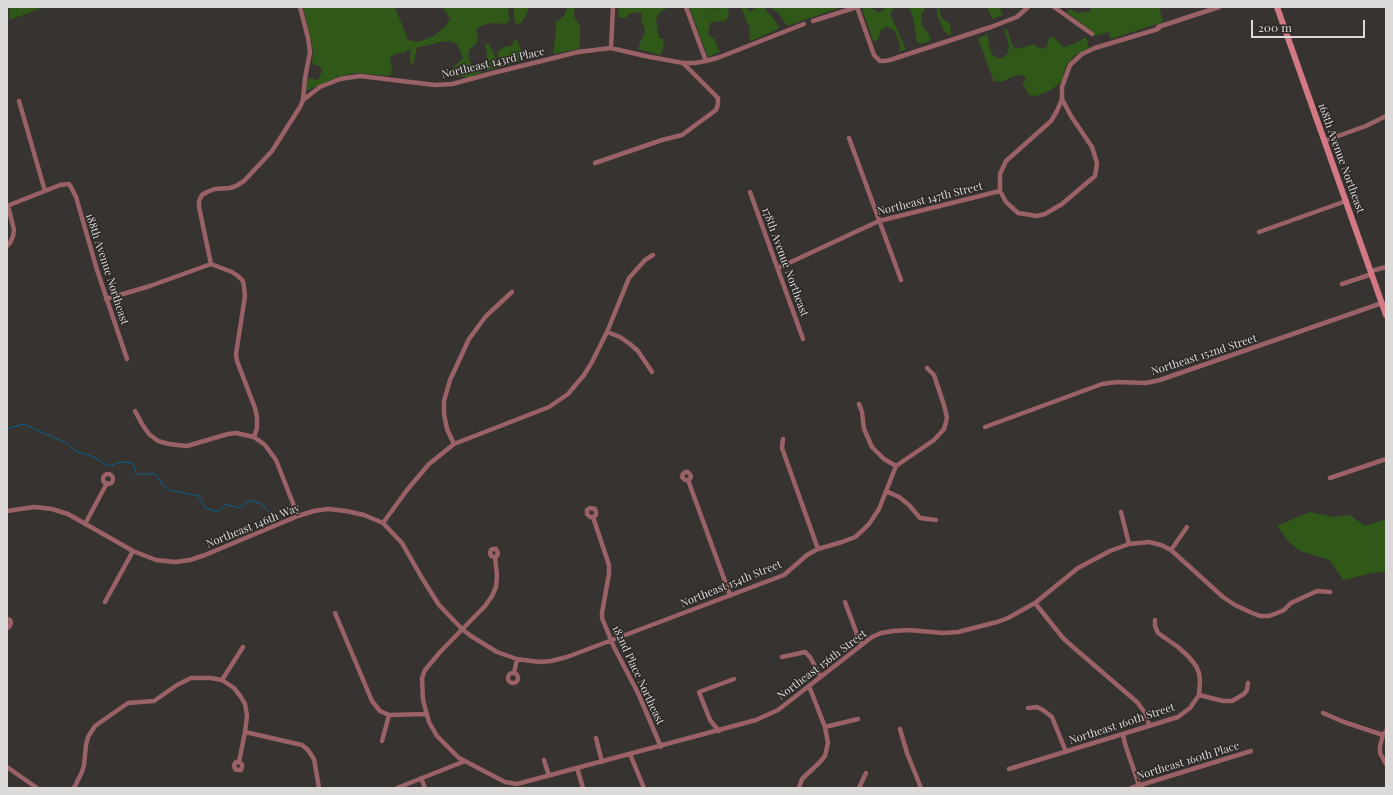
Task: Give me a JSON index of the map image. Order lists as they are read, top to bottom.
{
  "streets": {
    "street": [
      "Northeast 143rd Place",
      "168th Avenue Northeast",
      "Northeast 147th Street",
      "178th Avenue Northeast",
      "188th Avenue Northeast",
      "Northeast 152nd Street",
      "Northeast 146th Way",
      "Northeast 154th Street",
      "Northeast 156th Street",
      "182nd Place Northeast",
      "Northeast 160th Street",
      "Northeast 160th Place"
    ]
  },
  "crossings": [
    ["168th Avenue Northeast", "Northeast 152nd Street"],
    ["Northeast 147th Street", "178th Avenue Northeast"],
    ["Northeast 146th Way", "Northeast 154th Street"],
    ["Northeast 154th Street", "182nd Place Northeast"],
    ["Northeast 156th Street", "182nd Place Northeast"]
  ],
  "scale_bar": "200 m"
}
